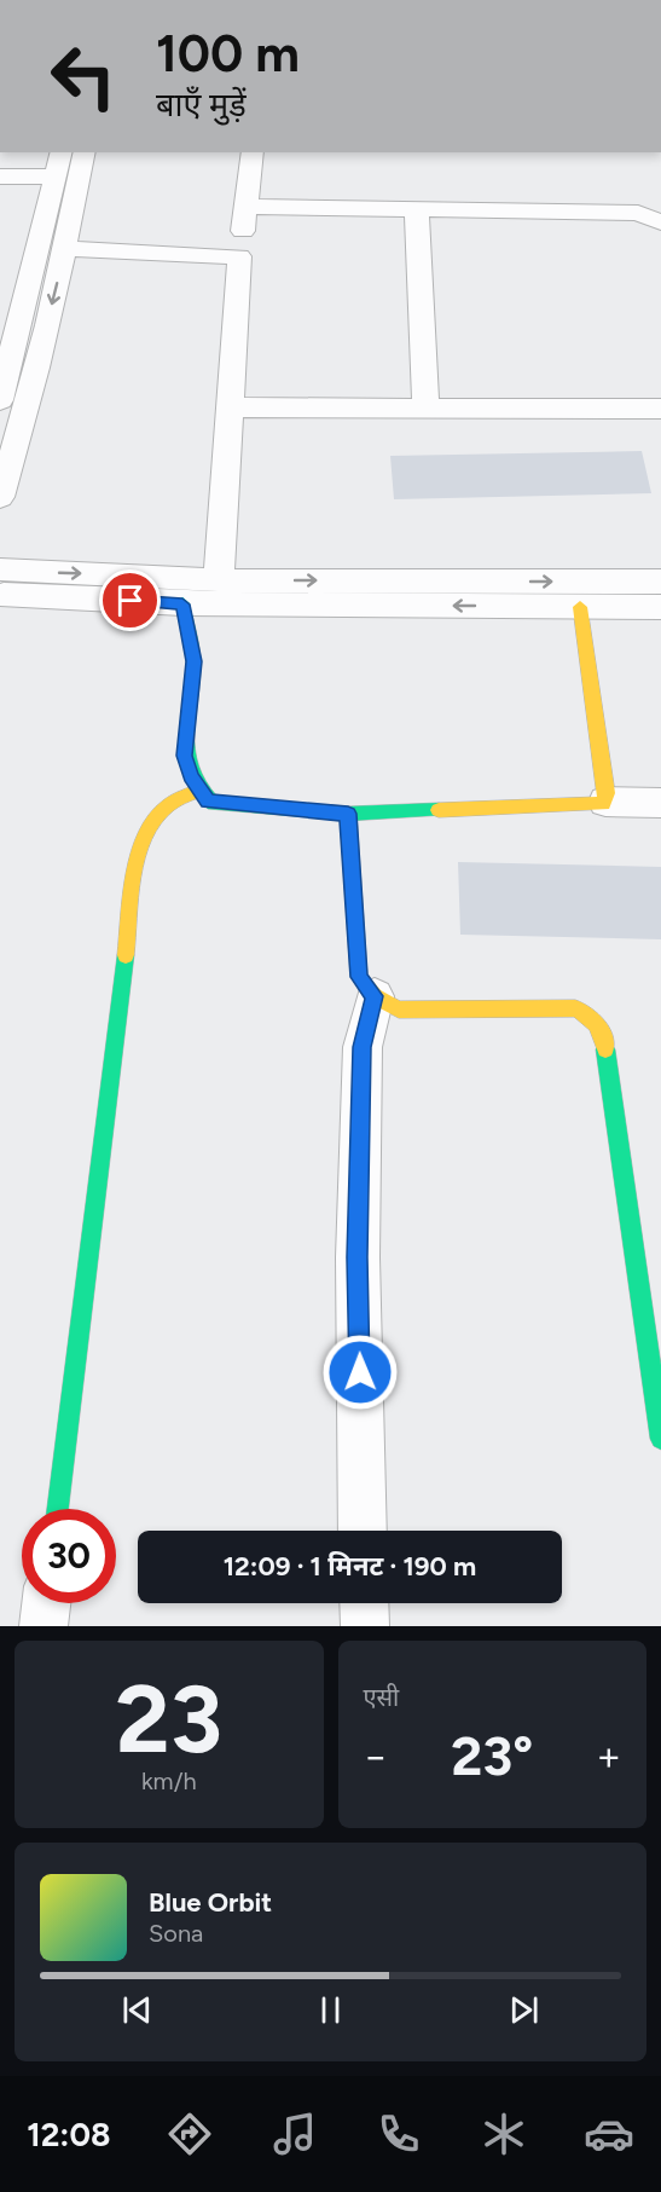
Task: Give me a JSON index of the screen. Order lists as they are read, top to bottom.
{
  "page": {
    "turn": ["100 m", "बाएँ मुड़ें"],
    "limit": "30",
    "trip": "12:09 · 1 मिनट · 190 m",
    "tile": [
      ["23", "km/h"],
      "एसी"
    ],
    "heat": ["−", "23°", "+"],
    "song": ["Blue Orbit", "Sona"],
    "tabs": "12:08"
  }
}
